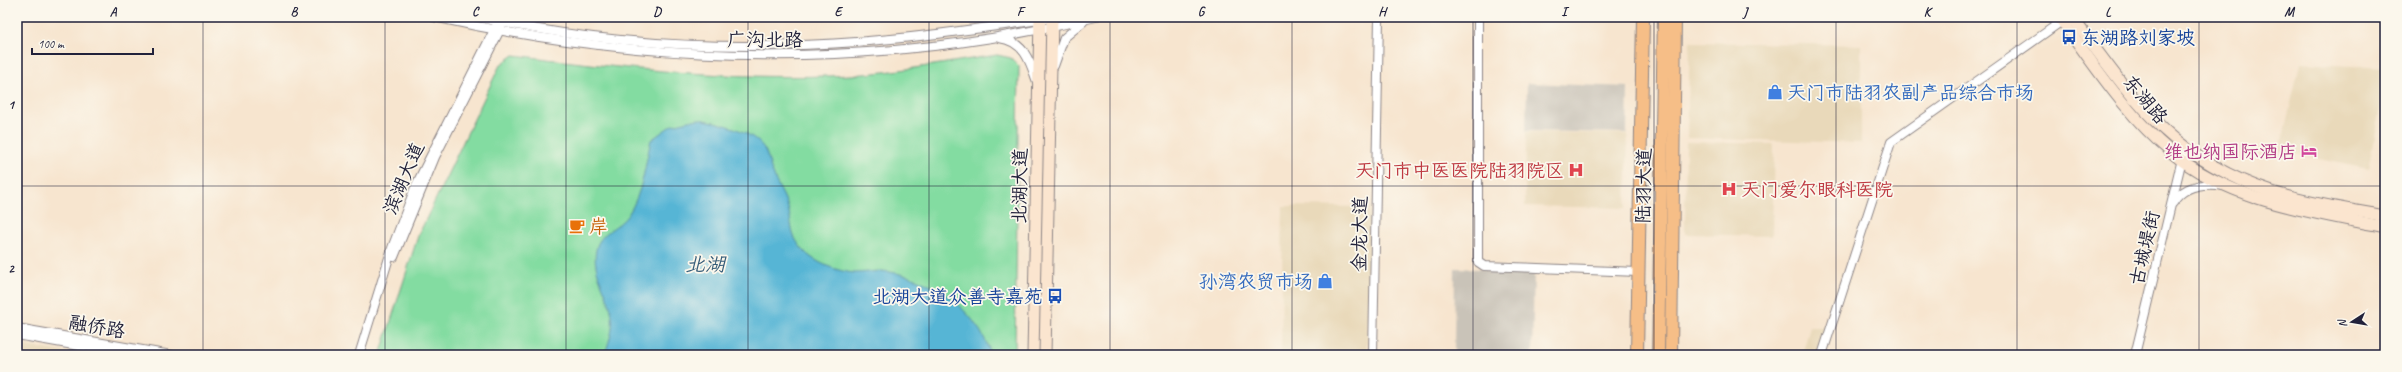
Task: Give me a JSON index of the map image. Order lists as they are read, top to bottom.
{
  "streets": {
    "main road": ["东湖路", "北湖大道", "陆羽大道"],
    "street": [
      "广沟北路",
      "滨湖大道",
      "金龙大道",
      "古城堤街",
      "融侨路"
    ]
  },
  "crossings": [
    ["广沟北路", "滨湖大道"],
    ["广沟北路", "北湖大道"],
    ["东湖路", "古城堤街"]
  ],
  "water": ["北湖"],
  "places": {
    "bus stop": ["东湖路刘家坡", "北湖大道众善寺嘉苑"],
    "shop": ["天门市陆羽农副产品综合市场", "孙湾农贸市场"],
    "hotel": ["维也纳国际酒店"],
    "hospital": ["天门市中医医院陆羽院区", "天门爱尔眼科医院"],
    "cafe": ["岸"]
  },
  "scale_bar": "100 m",
  "north": "left",
  "grid": {
    "columns": [
      "A",
      "B",
      "C",
      "D",
      "E",
      "F",
      "G",
      "H",
      "I",
      "J",
      "K",
      "L",
      "M"
    ],
    "rows": ["1", "2"]
  }
}
